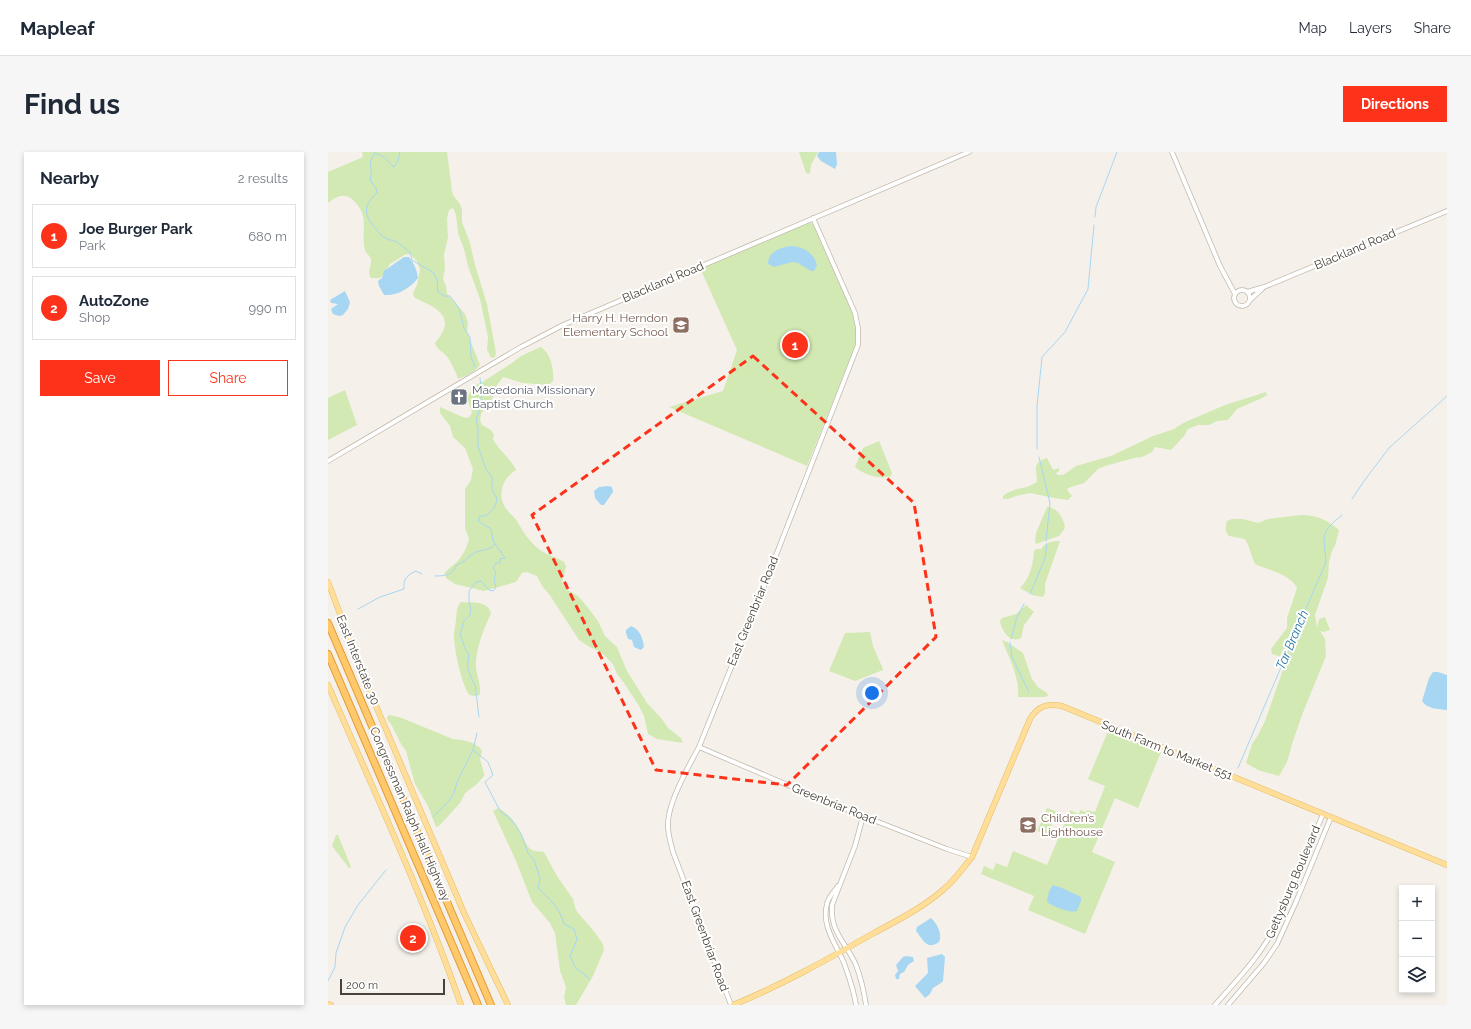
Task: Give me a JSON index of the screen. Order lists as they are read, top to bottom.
{
  "streets": {
    "highway": ["Congressman Ralph Hall Highway"],
    "main road": ["East Interstate 30", "South Farm to Market 551"],
    "street": [
      "Blackland Road",
      "East Greenbriar Road",
      "Greenbriar Road",
      "Gettysburg Boulevard"
    ]
  },
  "crossings": [
    ["Blackland Road", "East Greenbriar Road"],
    ["East Greenbriar Road", "South Farm to Market 551"],
    ["East Greenbriar Road", "Greenbriar Road"],
    ["South Farm to Market 551", "Greenbriar Road"],
    ["South Farm to Market 551", "Gettysburg Boulevard"]
  ],
  "water": ["Tar Branch"],
  "places": {
    "school or university": ["Harry H. Herndon Elementary School", "Children’s Lighthouse"],
    "church": ["Macedonia Missionary Baptist Church"]
  },
  "scale_bar": "200 m",
  "page": {
    "header": "Mapleaf",
    "nav": ["Map", "Layers", "Share"],
    "buttons": [
      "Directions",
      ["Save", "Share"]
    ],
    "title": "Find us",
    "heading": ["Nearby", "2 results"],
    "list": [
      {
        "mark": "1",
        "name": "Joe Burger Park",
        "note": "Park",
        "value": "680 m"
      },
      {
        "mark": "2",
        "name": "AutoZone",
        "note": "Shop",
        "value": "990 m"
      }
    ],
    "pins": ["1", "2"],
    "map_buttons": ["+", "−"],
    "scale": "200 m"
  }
}
